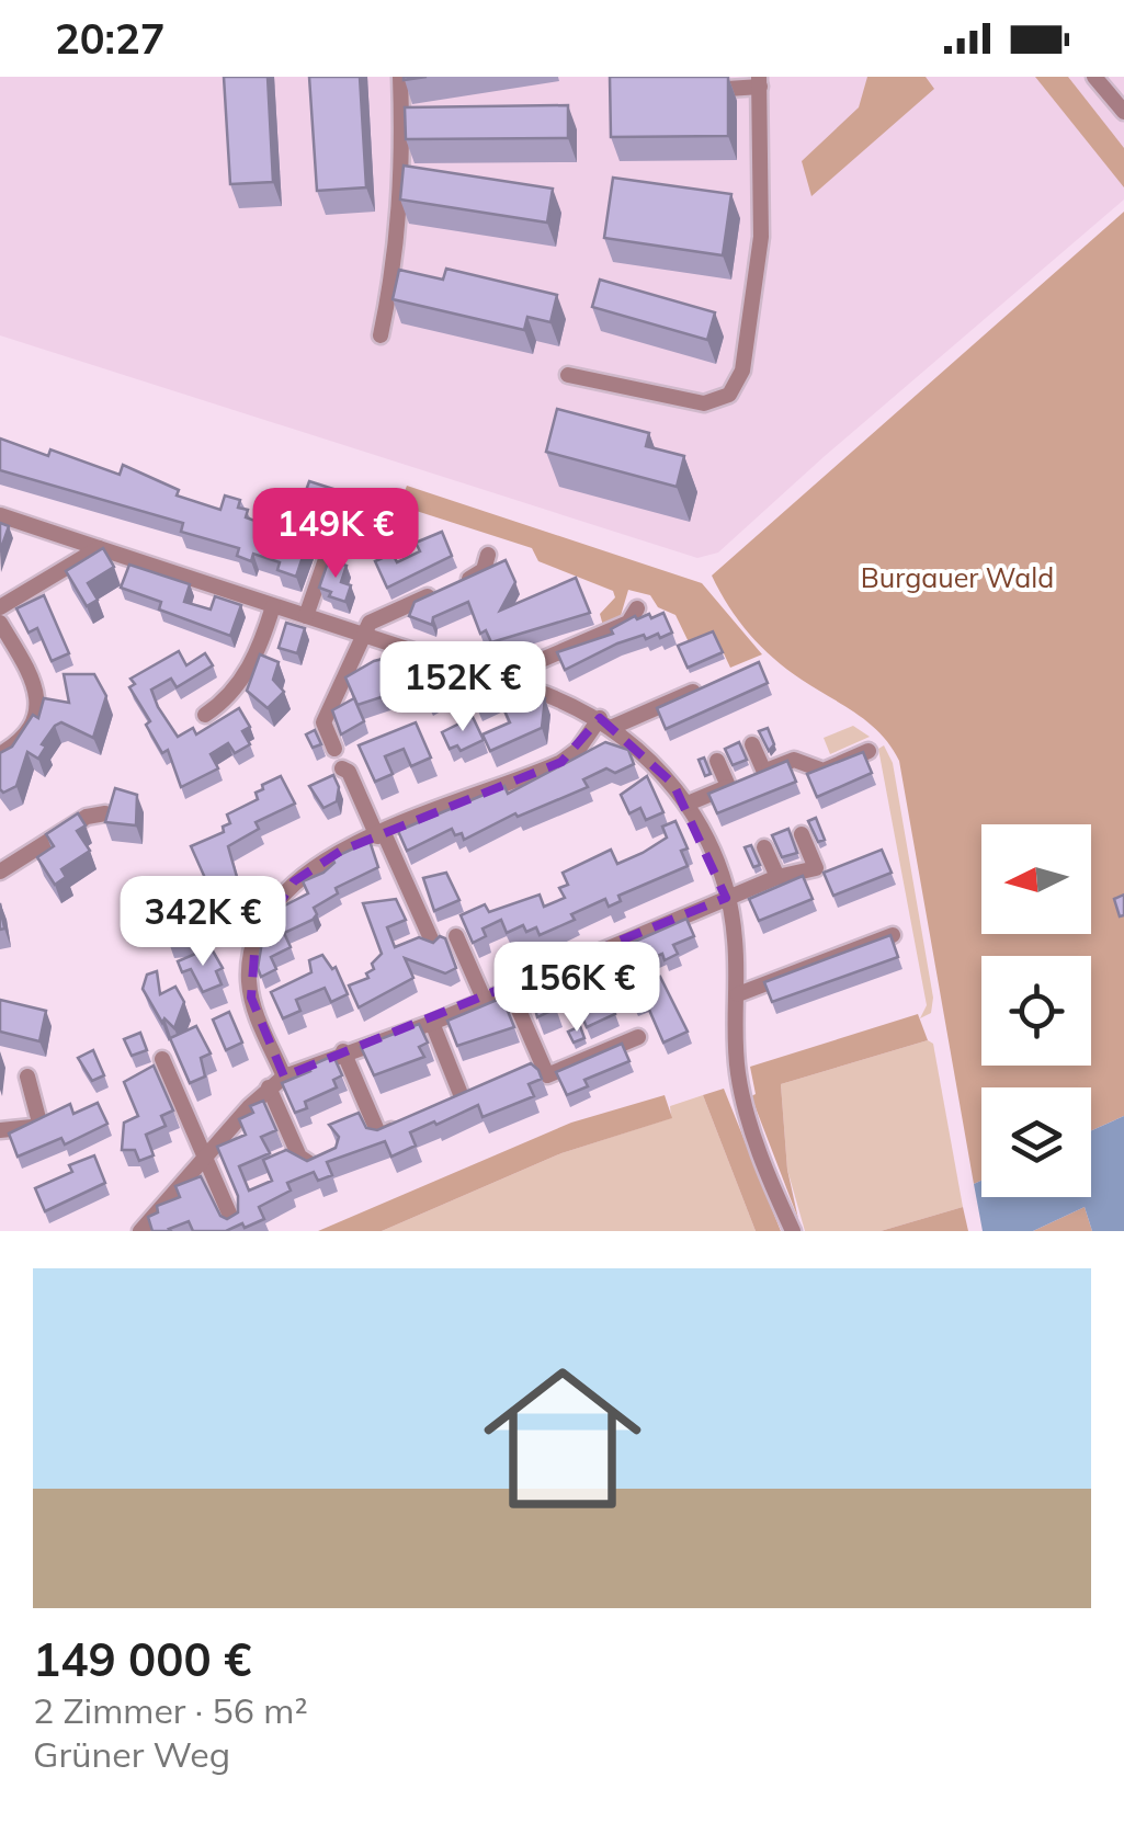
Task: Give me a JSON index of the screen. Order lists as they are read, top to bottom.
{
  "parks": ["Burgauer Wald"],
  "north": "left",
  "page": {
    "status": "20:27",
    "price": [
      "149K €",
      "152K €",
      "342K €",
      "156K €"
    ],
    "list": [
      {
        "name": "149 000 €",
        "note": "2 Zimmer · 56 m² · Grüner Weg"
      }
    ]
  }
}
